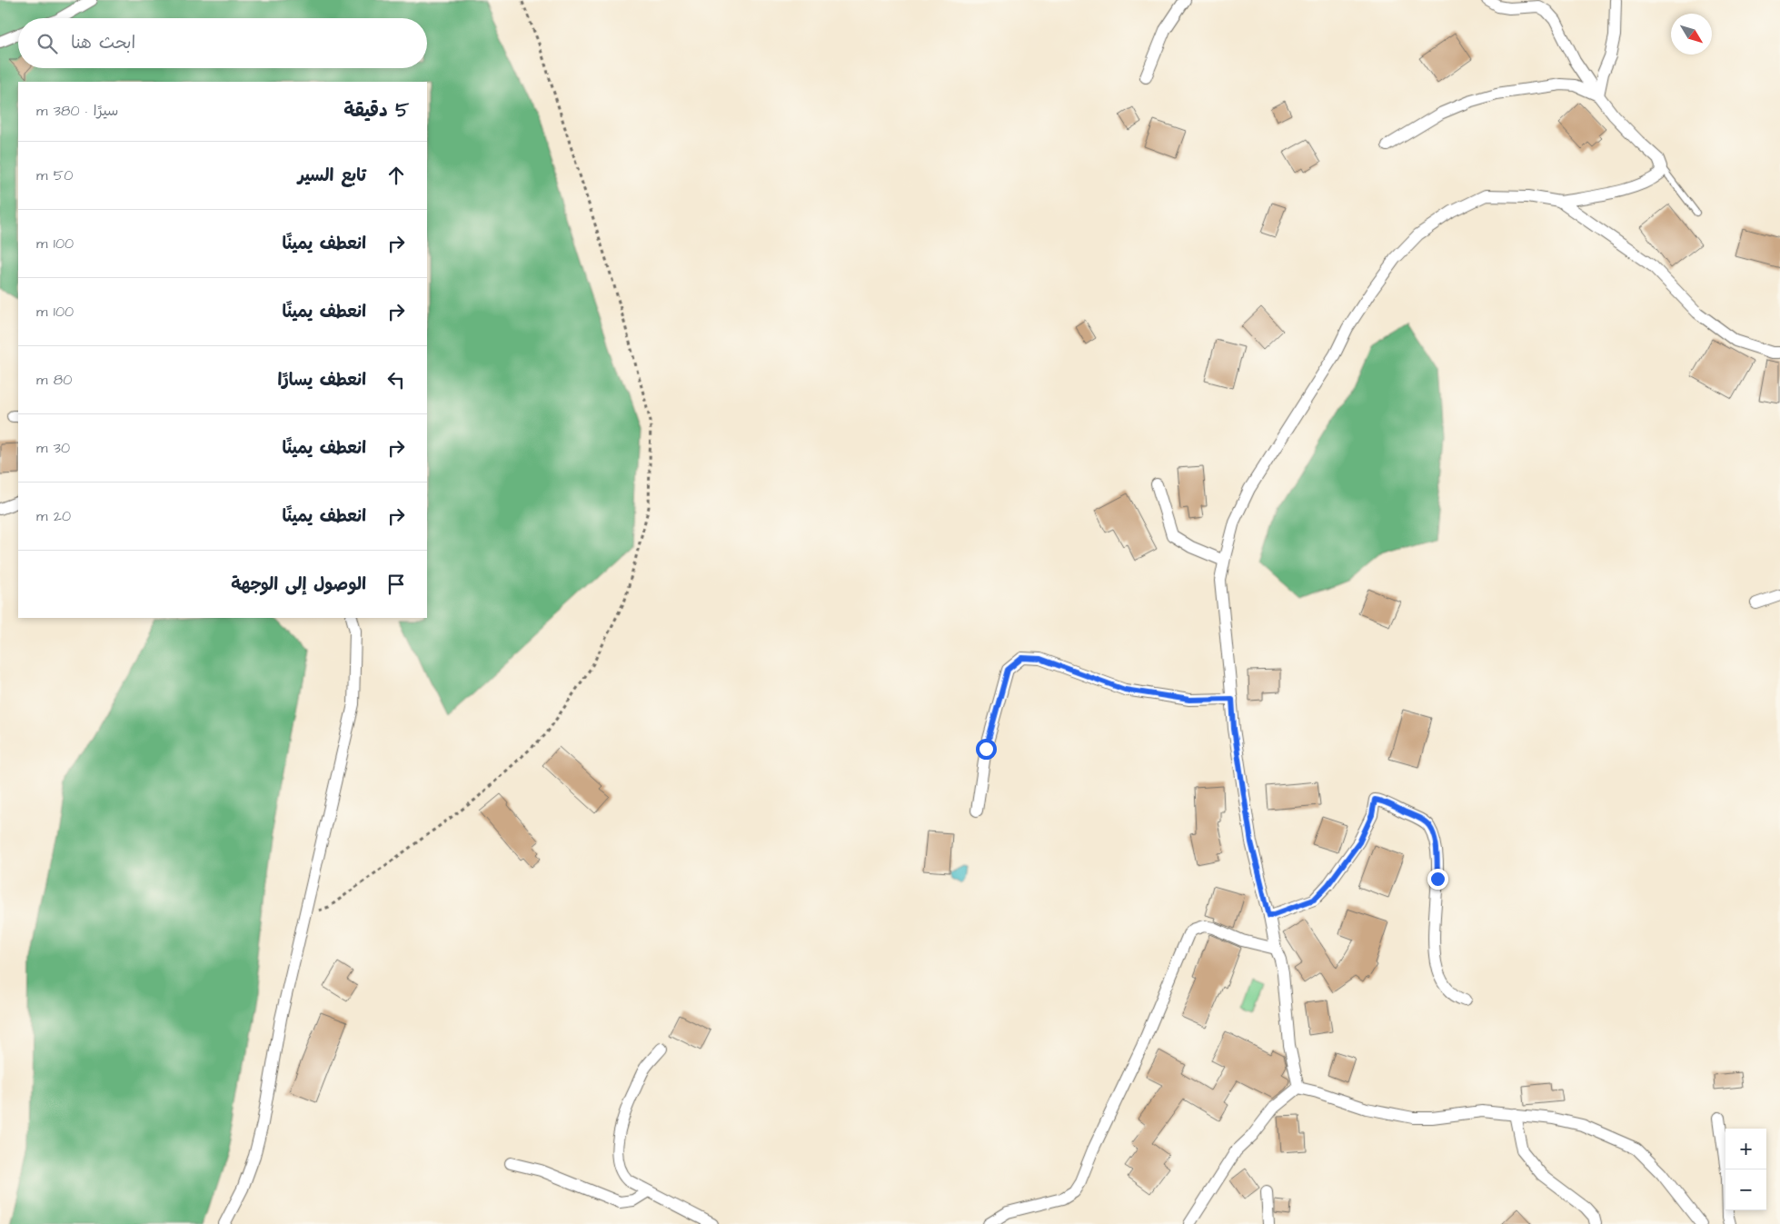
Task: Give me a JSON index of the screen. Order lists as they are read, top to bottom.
{
  "north": "bottom right",
  "page": {
    "search": "ابحث هنا",
    "heading": ["5 دقيقة", "سيرًا · 380 m"],
    "list": [
      ["تابع السير", "50 m"],
      ["انعطف يمينًا", "100 m"],
      ["انعطف يمينًا", "100 m"],
      ["انعطف يسارًا", "80 m"],
      ["انعطف يمينًا", "30 m"],
      ["انعطف يمينًا", "20 m"],
      "الوصول إلى الوجهة"
    ],
    "map_buttons": ["+", "−"]
  }
}
